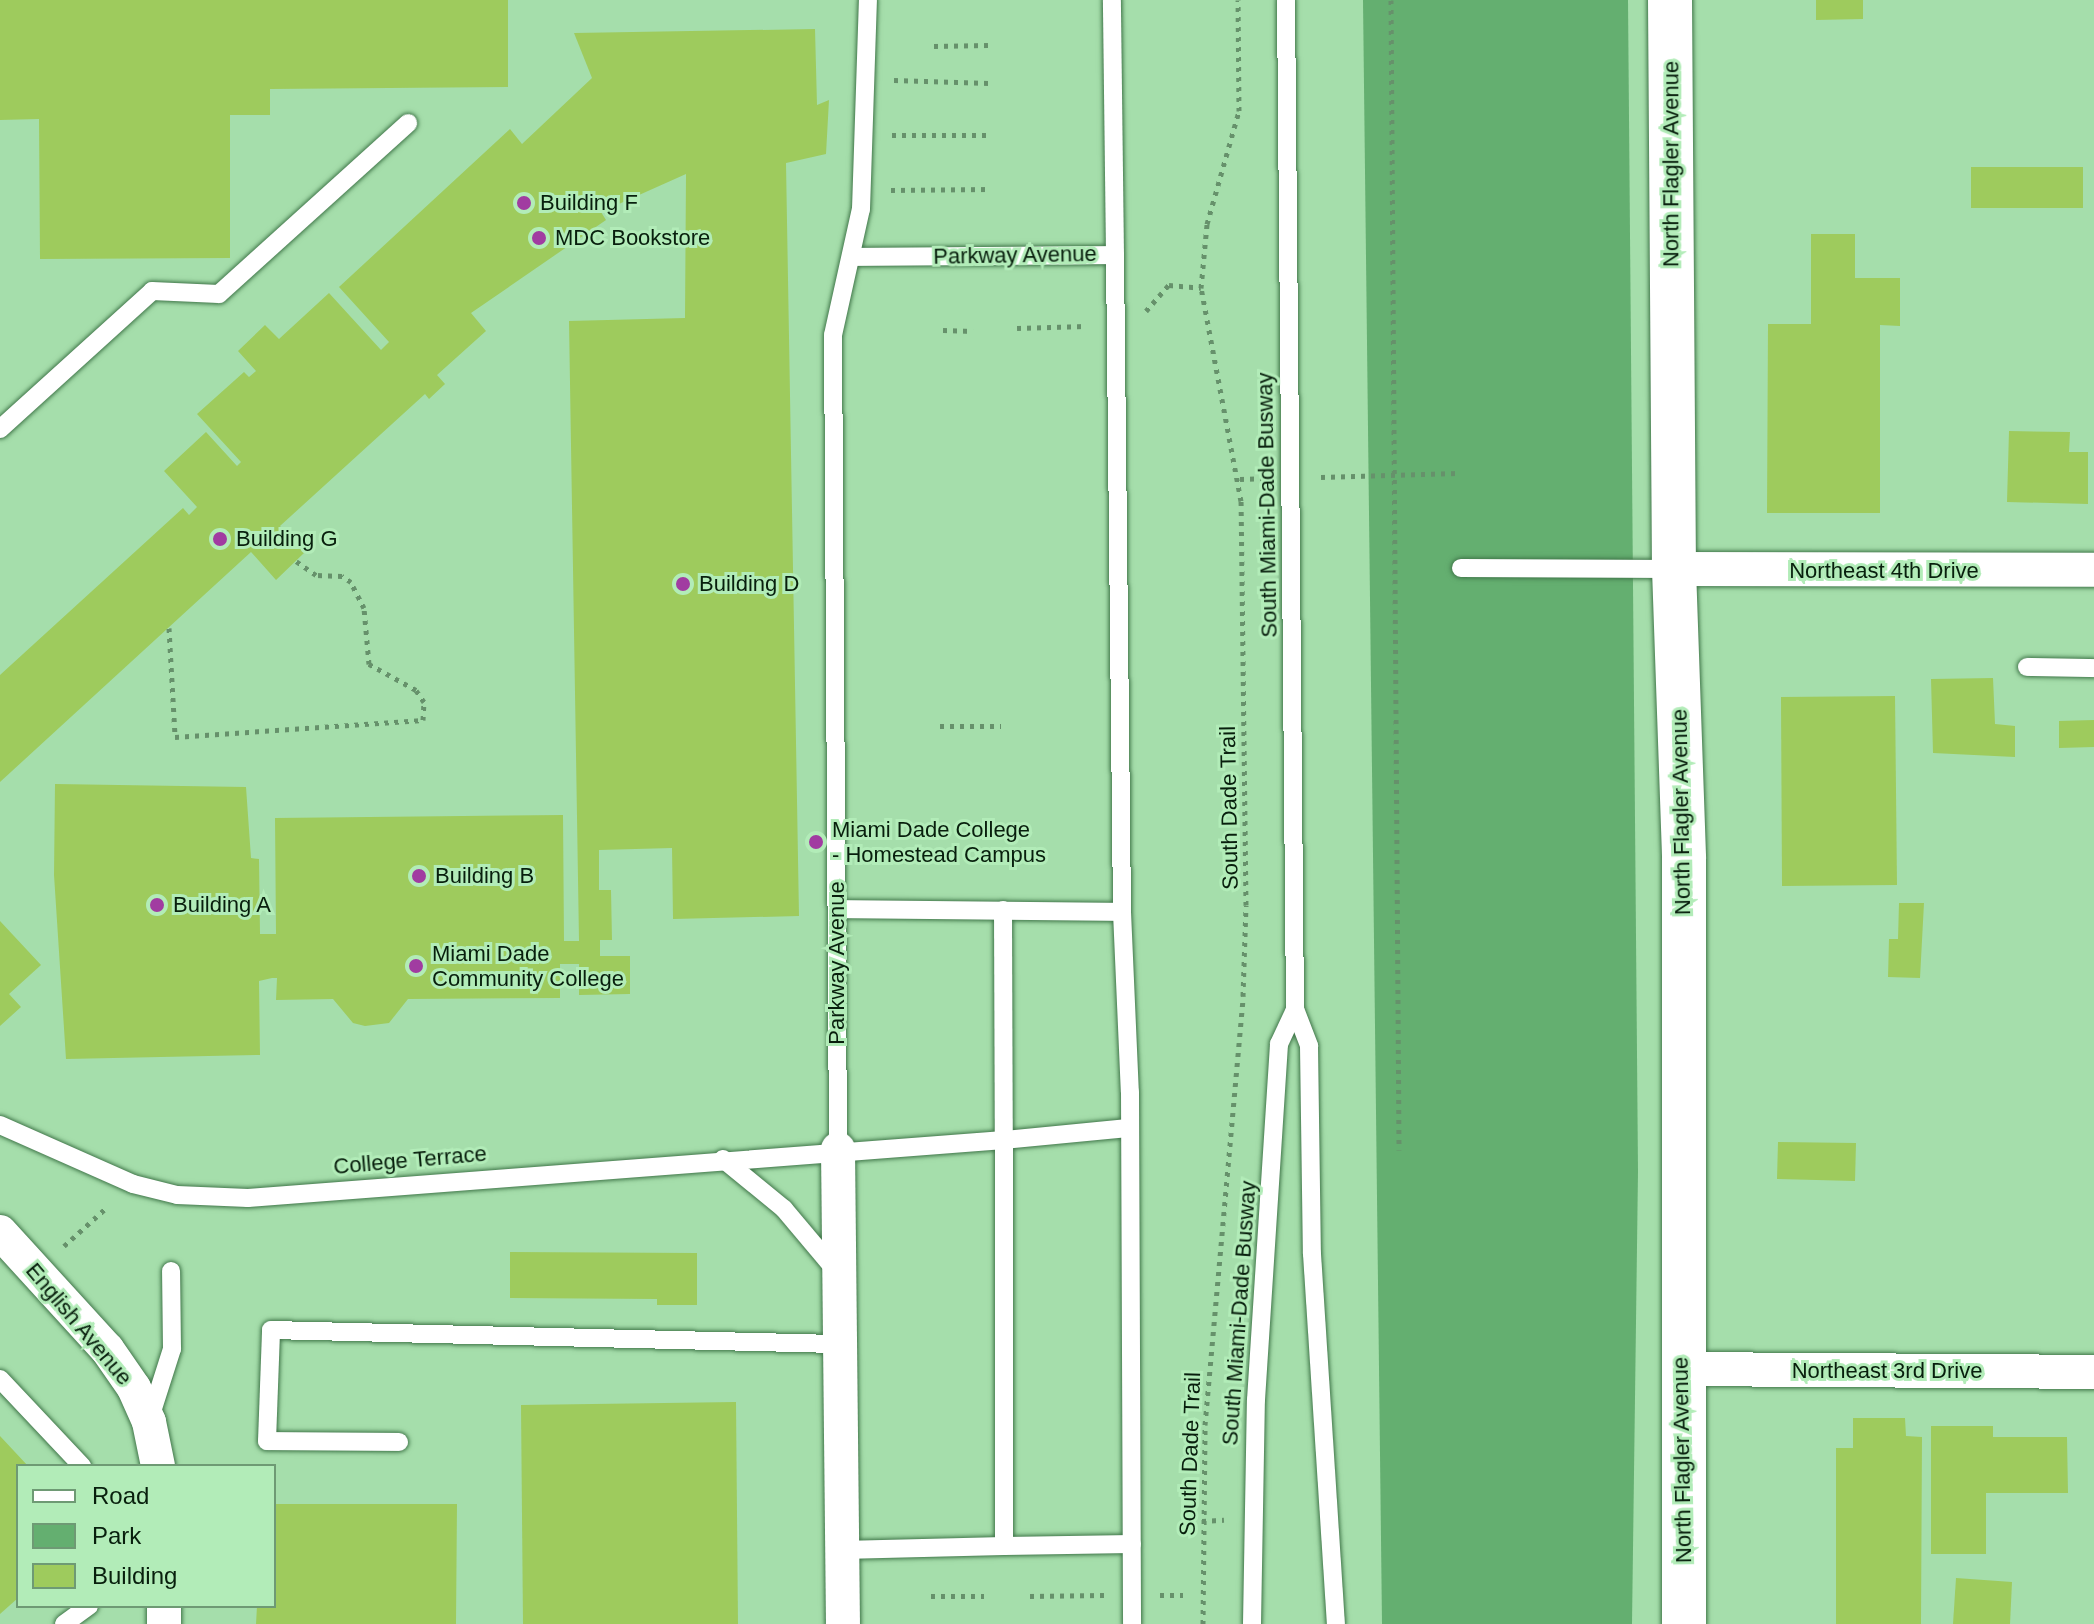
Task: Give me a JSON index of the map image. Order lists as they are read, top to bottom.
{
  "streets": {
    "street": [
      "North Flagler Avenue",
      "Parkway Avenue",
      "Northeast 4th Drive",
      "English Avenue",
      "Northeast 3rd Drive"
    ],
    "lane": ["South Miami-Dade Busway", "College Terrace"],
    "path": ["South Dade Trail"]
  },
  "crossings": [
    ["North Flagler Avenue", "Northeast 4th Drive"],
    ["North Flagler Avenue", "Northeast 3rd Drive"],
    ["Parkway Avenue", "College Terrace"]
  ],
  "places": [
    "Building F",
    "MDC Bookstore",
    "Building G",
    "Building D",
    "Miami Dade College - Homestead Campus",
    "Building B",
    "Building A",
    "Miami Dade Community College"
  ],
  "legend": ["Road", "Park", "Building"]
}
